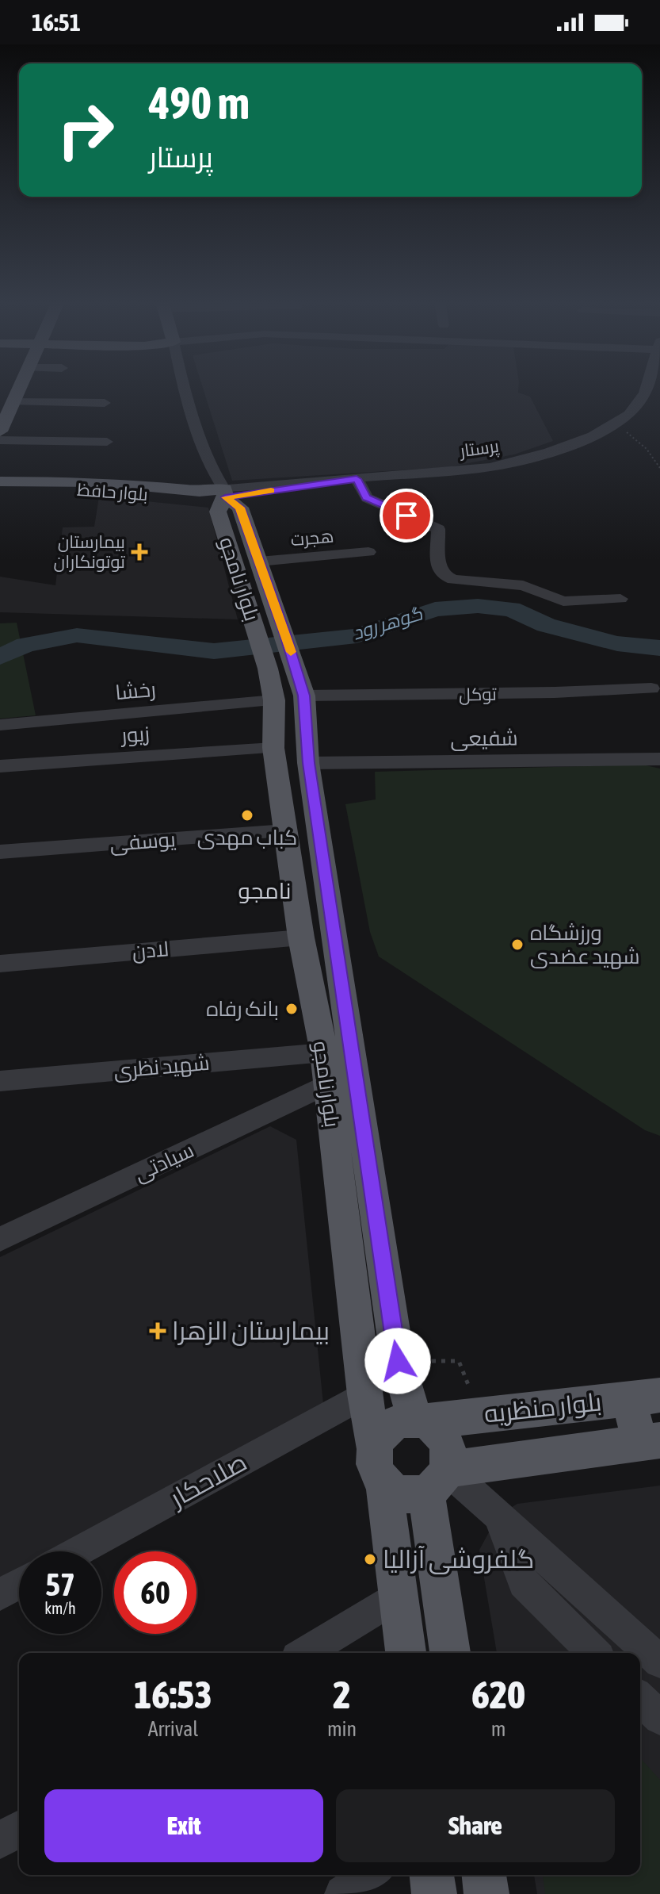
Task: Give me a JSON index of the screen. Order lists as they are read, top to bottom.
{
  "streets": {
    "main road": ["بلوار حافظ", "بلوار نامجو", "بلوار منظریه"],
    "street": [
      "پرستار",
      "هجرت",
      "رخشا",
      "توکل",
      "زیور",
      "شفیعی",
      "یوسفی",
      "لادن",
      "شهید نظری",
      "سیادتی",
      "صلاحکار"
    ]
  },
  "crossings": [
    ["پرستار", "بلوار حافظ"],
    ["پرستار", "بلوار نامجو"],
    ["بلوار حافظ", "بلوار نامجو"],
    ["هجرت", "بلوار نامجو"],
    ["بلوار نامجو", "رخشا"],
    ["بلوار نامجو", "توکل"],
    ["بلوار نامجو", "زیور"],
    ["بلوار نامجو", "شفیعی"],
    ["بلوار نامجو", "یوسفی"],
    ["بلوار نامجو", "لادن"],
    ["بلوار نامجو", "شهید نظری"],
    ["بلوار نامجو", "سیادتی"],
    ["بلوار نامجو", "بلوار منظریه"],
    ["بلوار نامجو", "صلاحکار"]
  ],
  "districts": ["نامجو"],
  "water": ["گوهر رود"],
  "places": {
    "health": ["بیمارستان توتونکاران", "بیمارستان الزهرا"],
    "other": [
      "کباب مهدی",
      "ورزشگاه شهید عضدی",
      "بانک رفاه",
      "گلفروشی آزالیا"
    ]
  },
  "page": {
    "status": "16:51",
    "turn": ["490 m", "پرستار"],
    "speed": "57 km/h",
    "limit": "60",
    "eta": [
      "16:53",
      "Arrival",
      "2",
      "min",
      "620",
      "m"
    ],
    "buttons": ["Exit", "Share"]
  }
}
